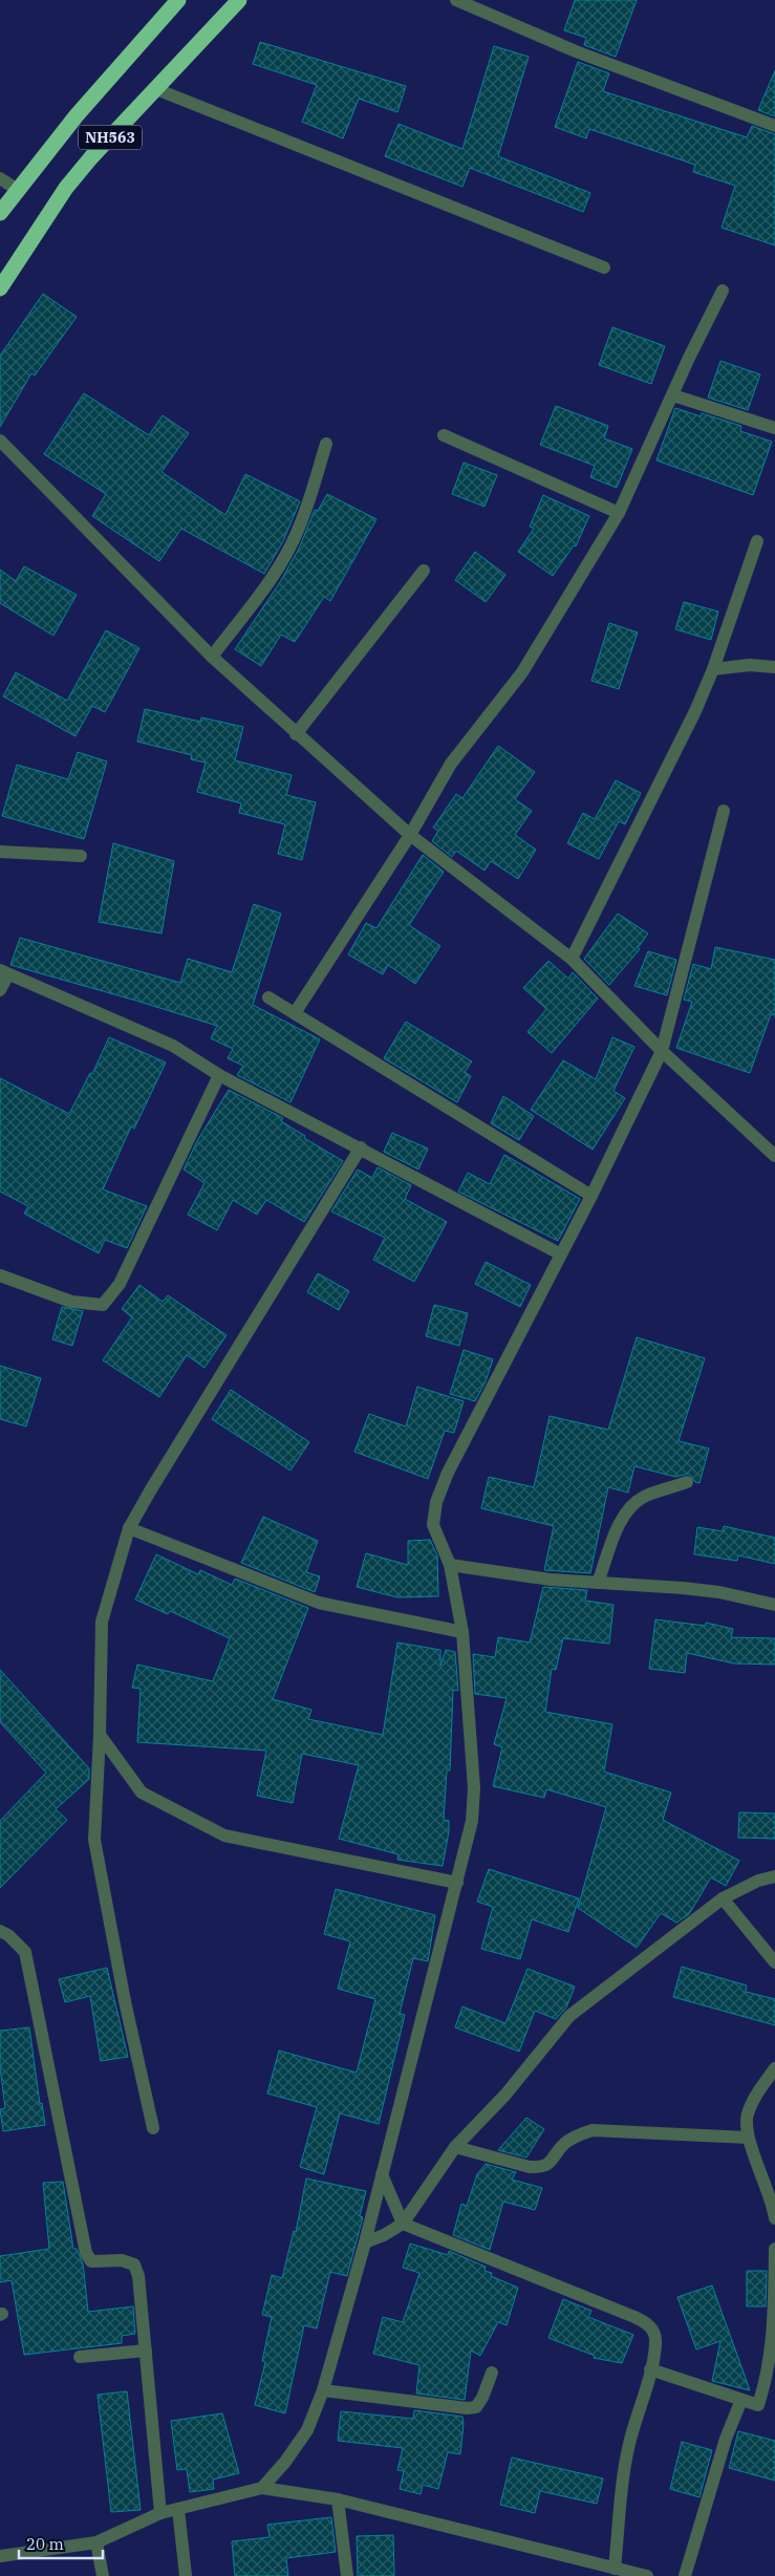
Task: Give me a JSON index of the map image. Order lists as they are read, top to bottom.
{
  "streets": {
    "highway": ["NH563"]
  },
  "scale_bar": "20 m"
}
